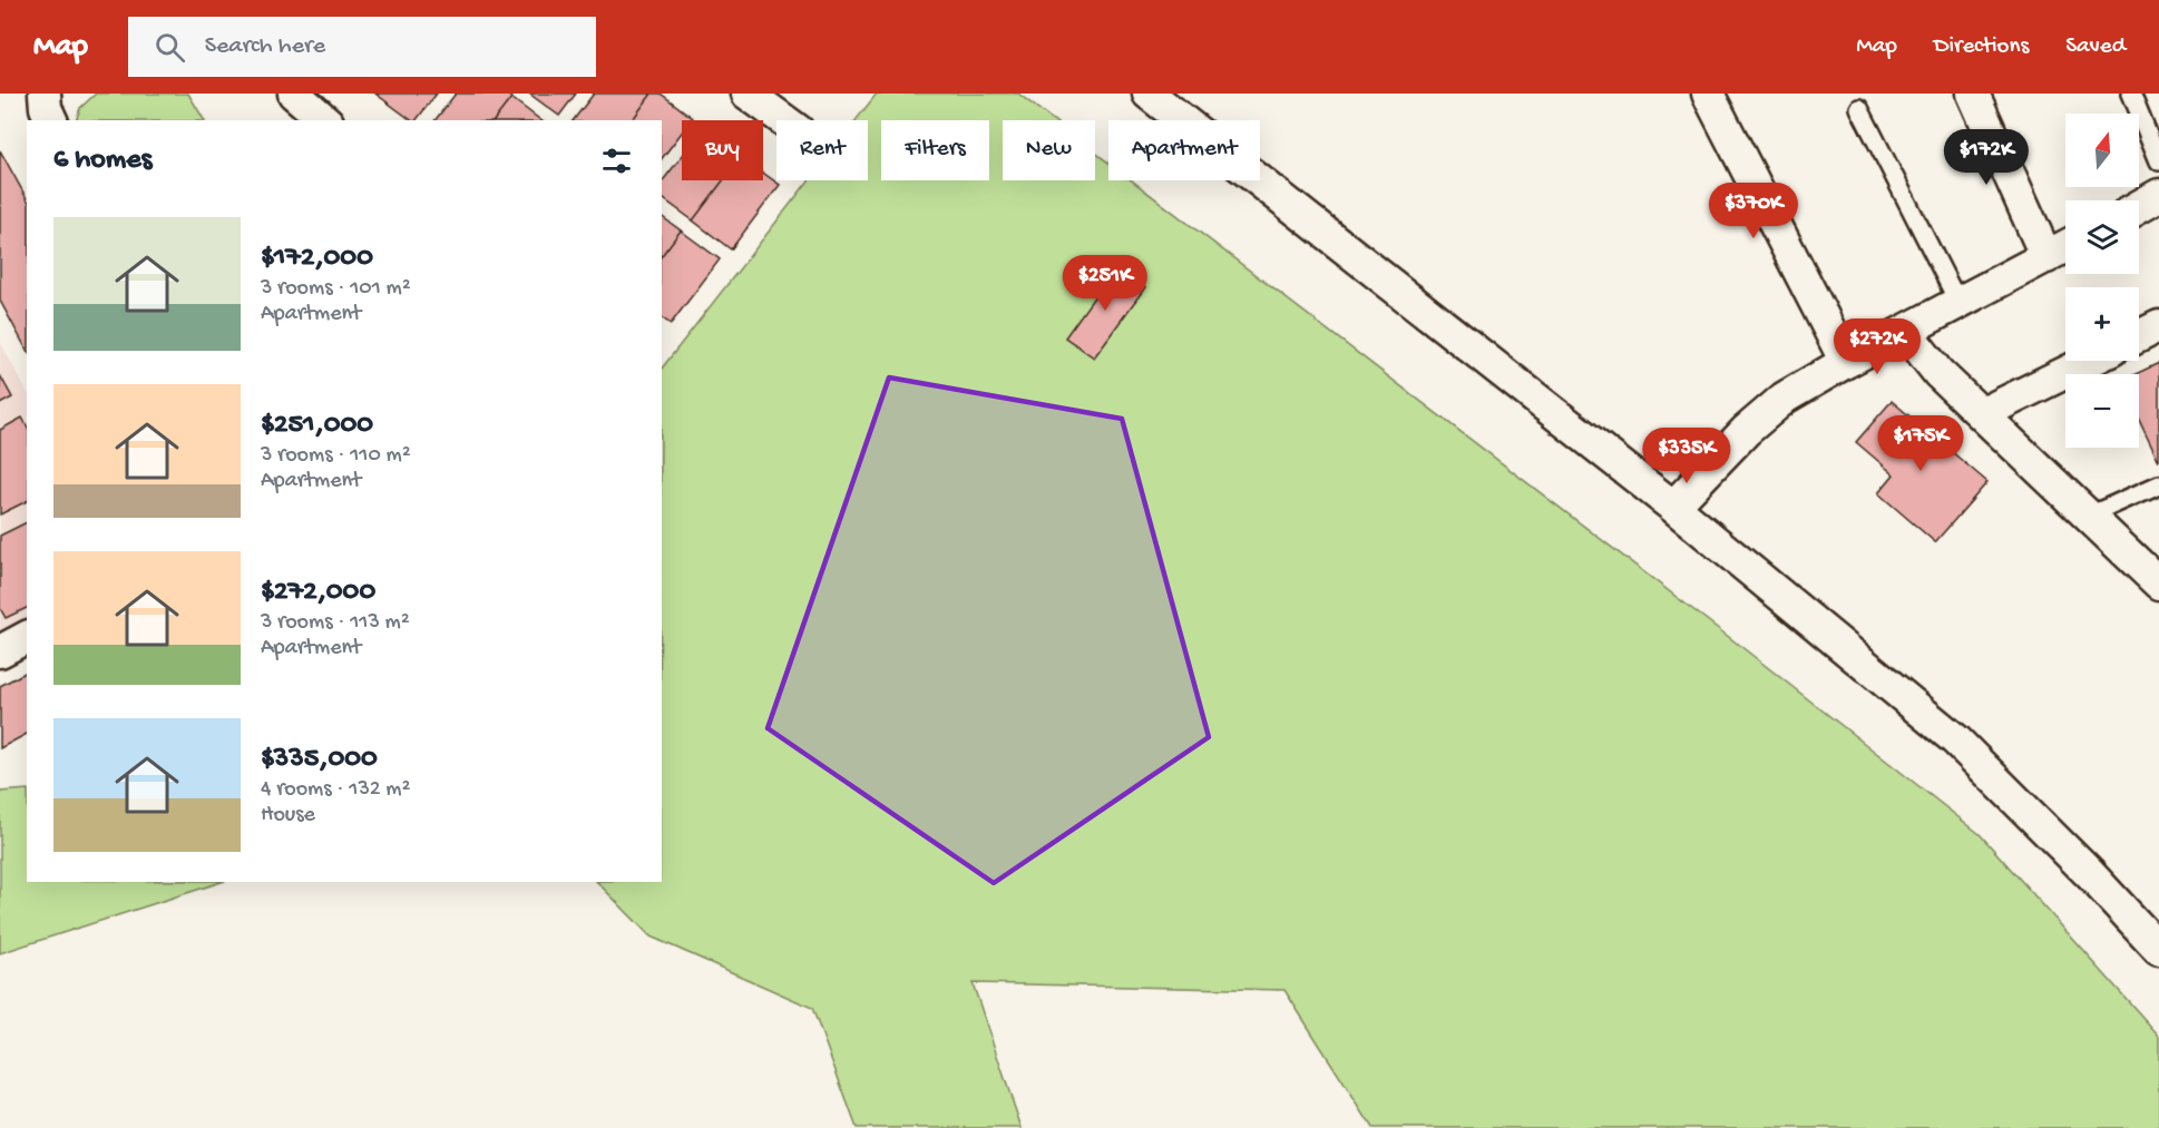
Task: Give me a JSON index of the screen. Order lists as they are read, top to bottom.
{
  "north": "top",
  "page": {
    "header": "Map",
    "search": "Search here",
    "nav": ["Map", "Directions", "Saved"],
    "map_buttons": ["+", "−"],
    "chip": [
      "Buy",
      "Rent",
      "Filters",
      "New",
      "Apartment"
    ],
    "heading": "6 homes",
    "price": [
      "$172K",
      "$370K",
      "$251K",
      "$272K",
      "$175K",
      "$335K"
    ],
    "list": [
      {
        "name": "$172,000",
        "note": "3 rooms · 101 m² · Apartment"
      },
      {
        "name": "$251,000",
        "note": "3 rooms · 110 m² · Apartment"
      },
      {
        "name": "$272,000",
        "note": "3 rooms · 113 m² · Apartment"
      },
      {
        "name": "$335,000",
        "note": "4 rooms · 132 m² · House"
      }
    ]
  }
}
